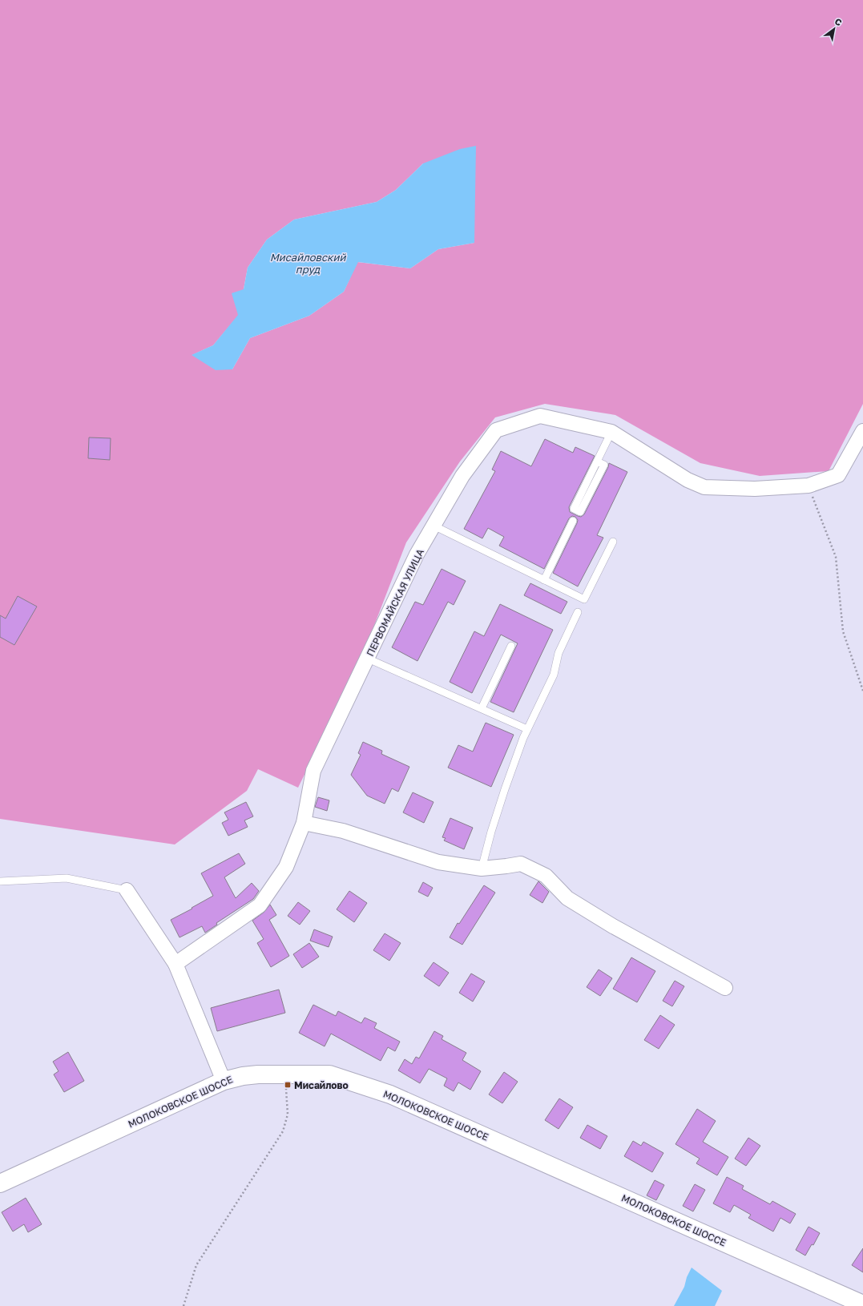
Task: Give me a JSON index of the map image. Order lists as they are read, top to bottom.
{
  "streets": {
    "main road": ["МОЛОКОВСКОЕ ШОССЕ"],
    "street": ["ПЕРВОМАЙСКАЯ УЛИЦА"]
  },
  "water": ["Мисайловский пруд"],
  "places": {
    "transit": ["Мисайлово"]
  },
  "north": "top right"
}
